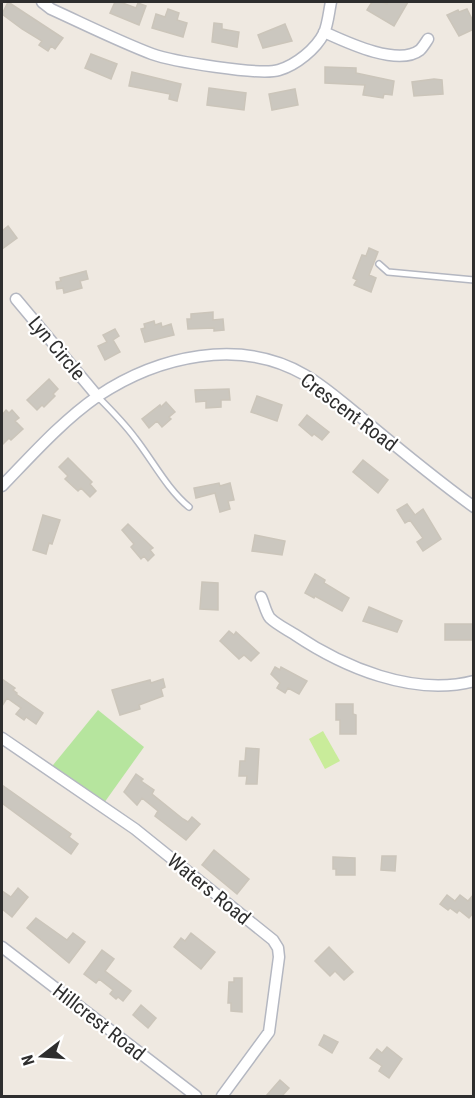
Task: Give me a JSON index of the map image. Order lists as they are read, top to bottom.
{
  "streets": {
    "street": [
      "Lyn Circle",
      "Crescent Road",
      "Waters Road",
      "Hillcrest Road"
    ]
  },
  "crossings": [
    ["Lyn Circle", "Crescent Road"]
  ],
  "north": "left"
}
